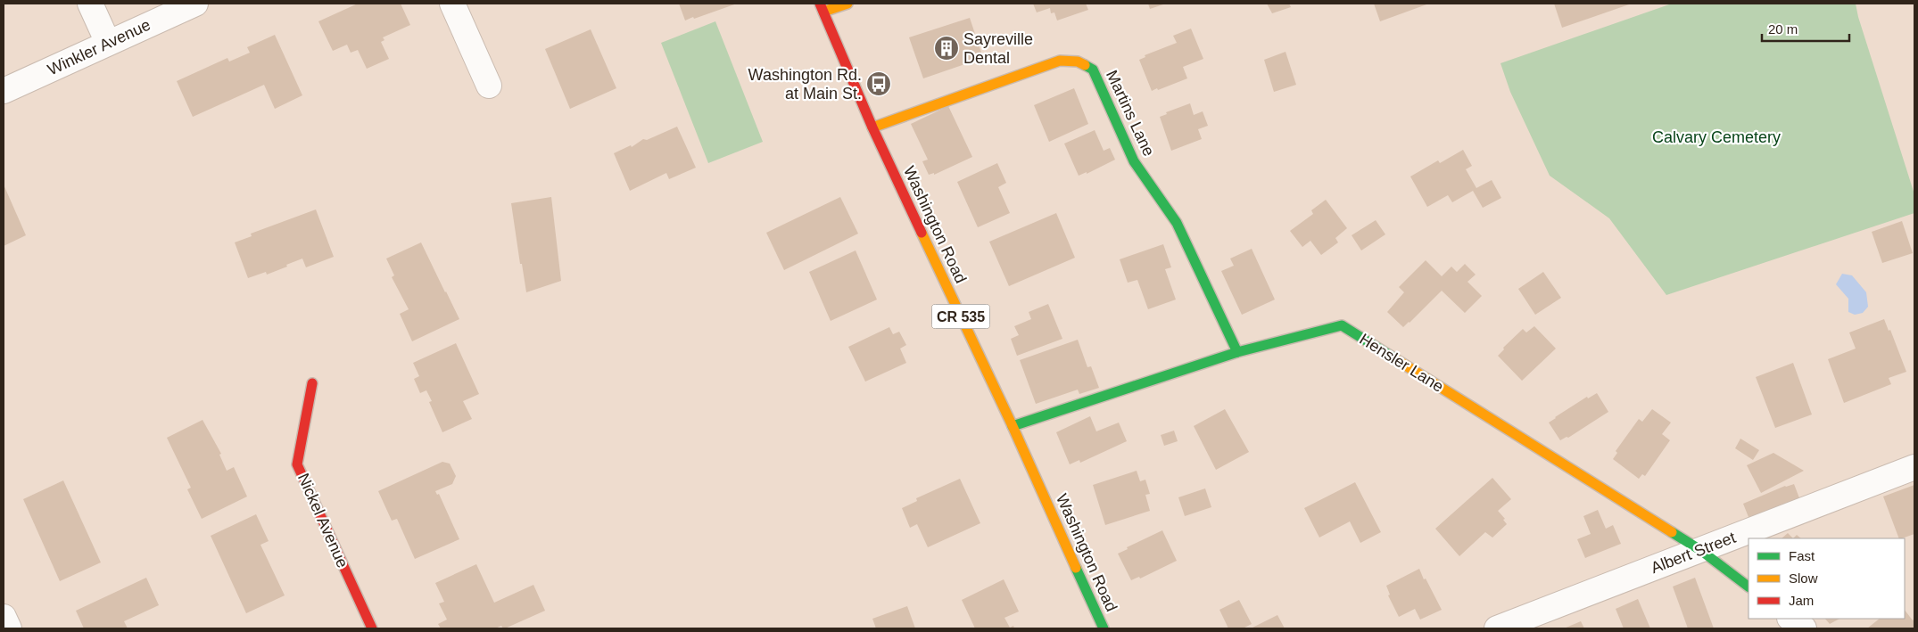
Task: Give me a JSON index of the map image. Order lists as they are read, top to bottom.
{
  "streets": {
    "street": [
      "Winkler Avenue",
      "Martins Lane",
      "Washington Road",
      "CR 535",
      "Hensler Lane",
      "Nickel Avenue",
      "Albert Street"
    ]
  },
  "crossings": [
    ["Martins Lane", "Washington Road"],
    ["Martins Lane", "Hensler Lane"],
    ["Washington Road", "Hensler Lane"],
    ["Hensler Lane", "Albert Street"]
  ],
  "parks": ["Calvary Cemetery"],
  "places": {
    "building": ["Sayreville Dental"],
    "bus stop": ["Washington Rd. at Main St."]
  },
  "legend": ["Fast", "Slow", "Jam"],
  "scale_bar": "20 m"
}
